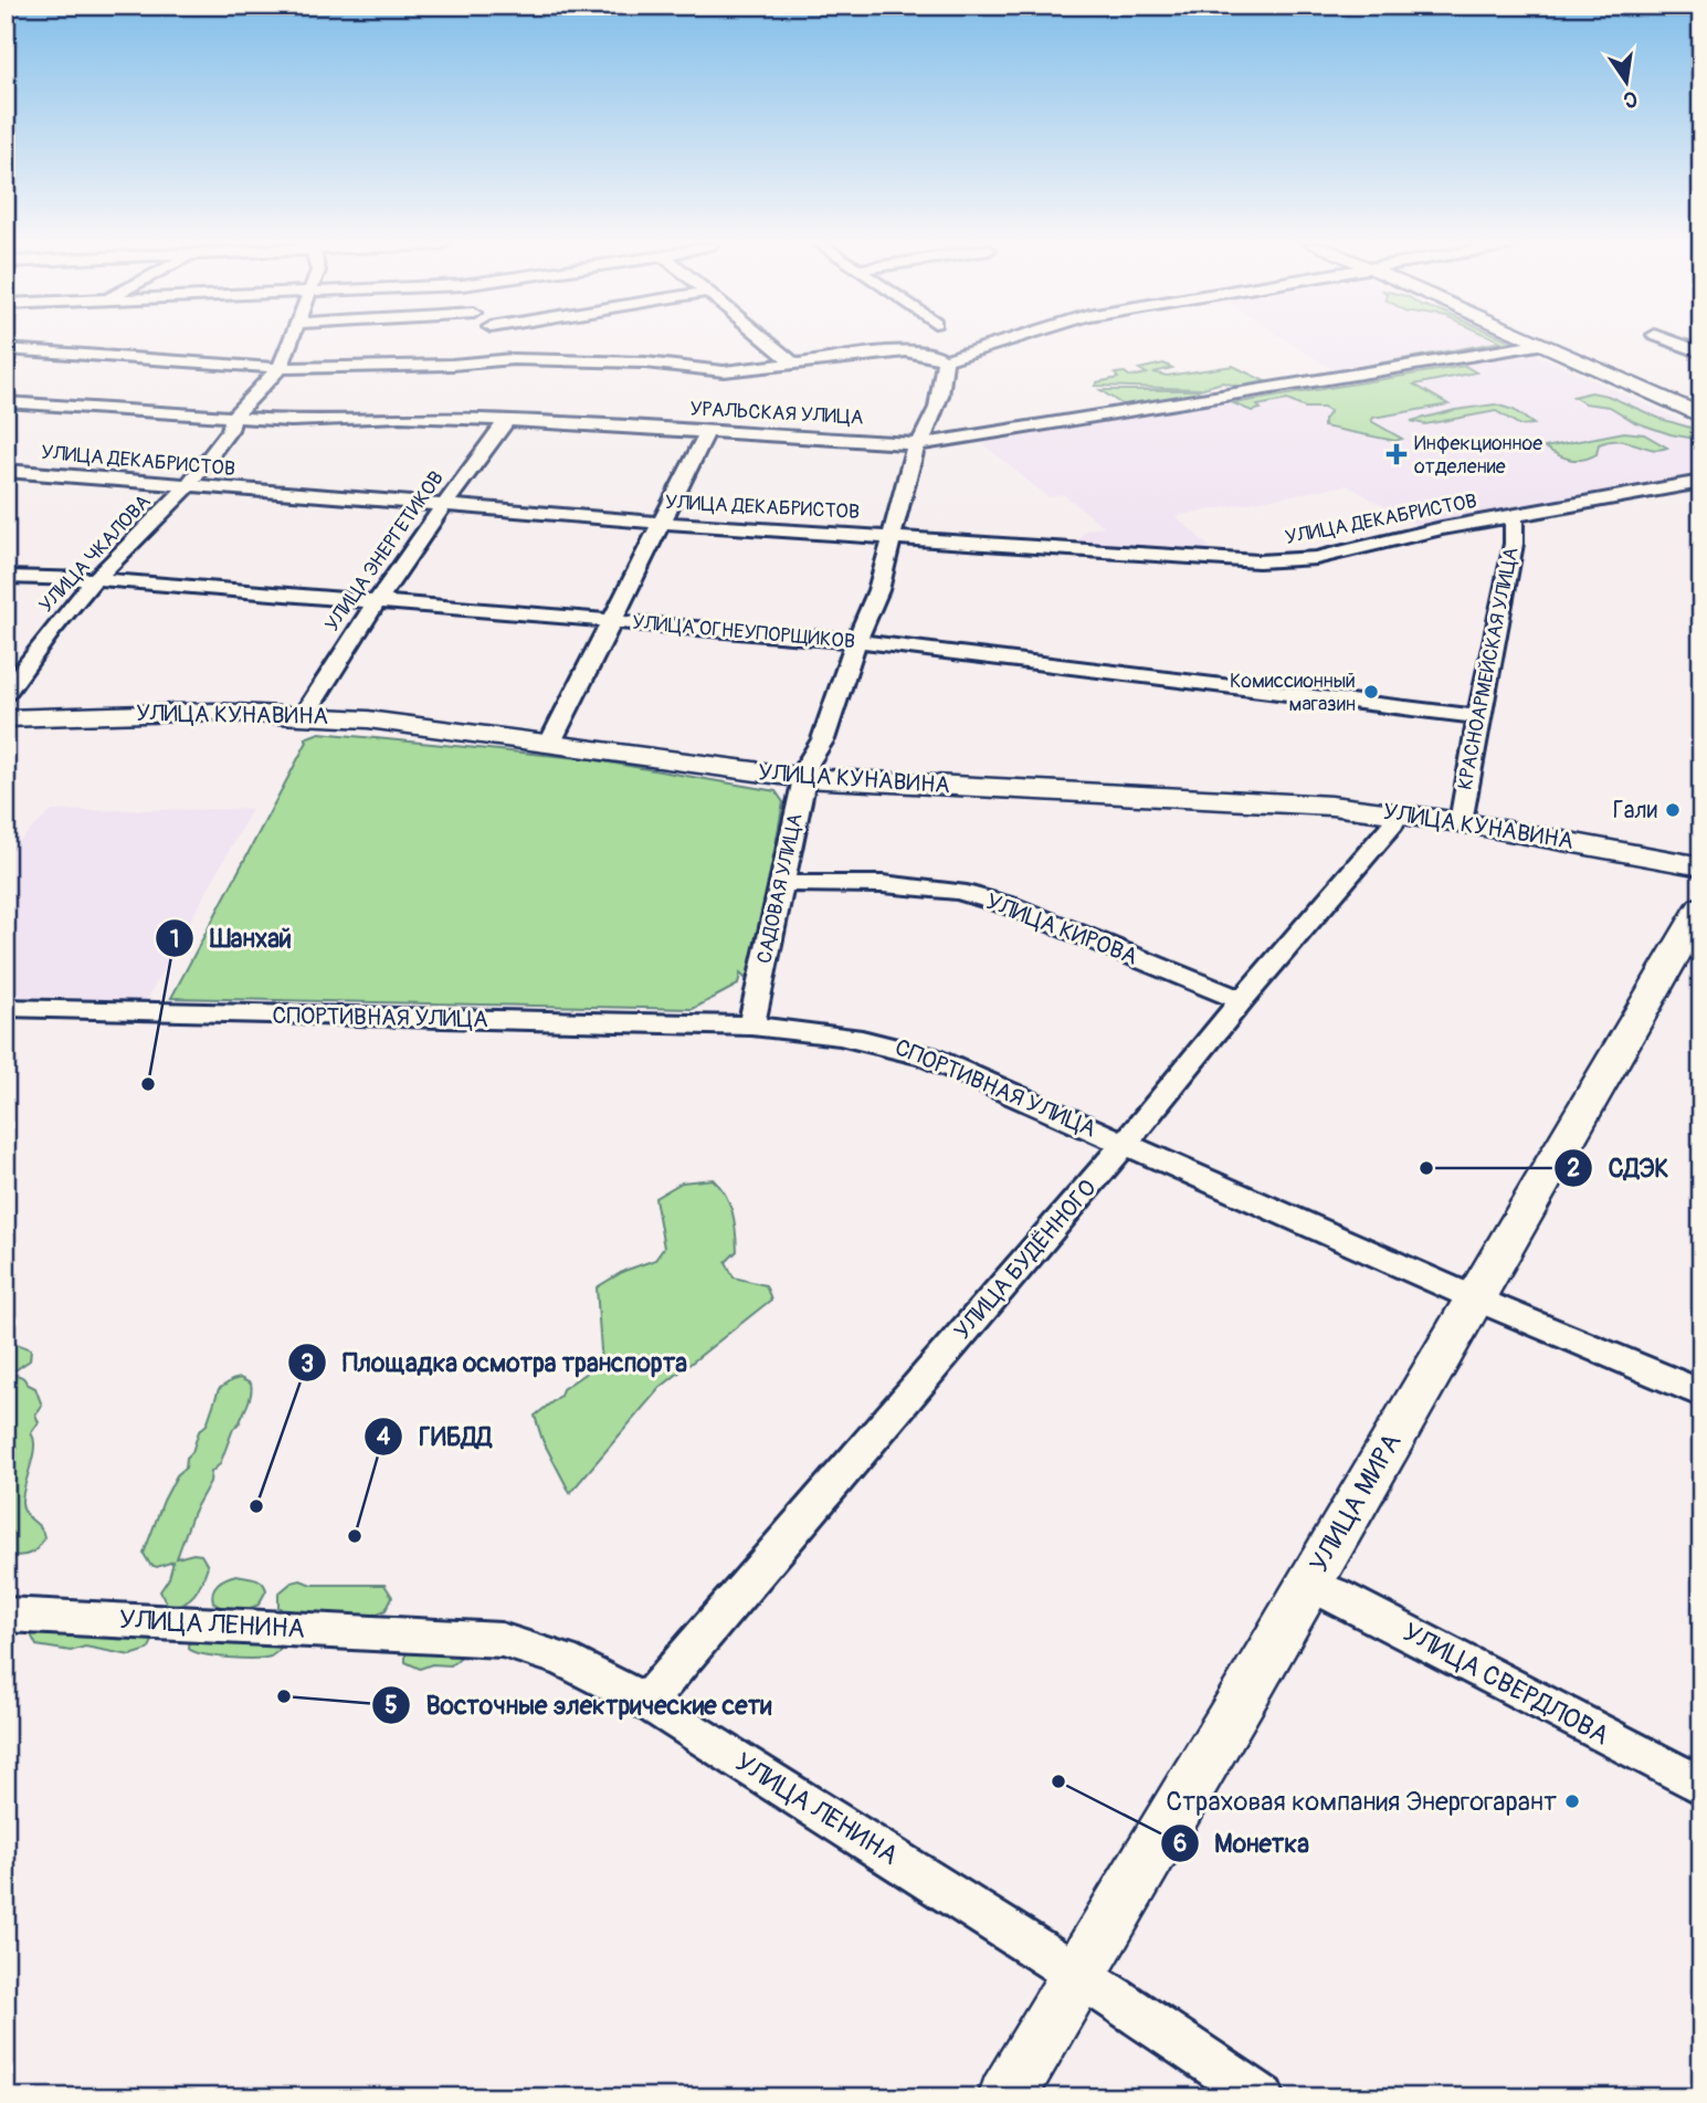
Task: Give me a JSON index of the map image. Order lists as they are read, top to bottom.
{
  "streets": {
    "main road": ["УЛИЦА КУНАВИНА", "УЛИЦА МИРА"],
    "street": [
      "УРАЛЬСКАЯ УЛИЦА",
      "УЛИЦА ДЕКАБРИСТОВ",
      "УЛИЦА ЭНЕРГЕТИКОВ",
      "УЛИЦА ЧКАЛОВА",
      "УЛИЦА ОГНЕУПОРЩИКОВ",
      "КРАСНОАРМЕЙСКАЯ УЛИЦА",
      "САДОВАЯ УЛИЦА",
      "УЛИЦА КИРОВА",
      "СПОРТИВНАЯ УЛИЦА",
      "УЛИЦА БУДЁННОГО",
      "УЛИЦА ЛЕНИНА",
      "УЛИЦА СВЕРДЛОВА"
    ]
  },
  "crossings": [
    ["УРАЛЬСКАЯ УЛИЦА", "УЛИЦА ЭНЕРГЕТИКОВ"],
    ["УРАЛЬСКАЯ УЛИЦА", "УЛИЦА ЧКАЛОВА"],
    ["УРАЛЬСКАЯ УЛИЦА", "САДОВАЯ УЛИЦА"],
    ["УЛИЦА ДЕКАБРИСТОВ", "УЛИЦА ЭНЕРГЕТИКОВ"],
    ["УЛИЦА ДЕКАБРИСТОВ", "УЛИЦА ЧКАЛОВА"],
    ["УЛИЦА ДЕКАБРИСТОВ", "КРАСНОАРМЕЙСКАЯ УЛИЦА"],
    ["УЛИЦА ДЕКАБРИСТОВ", "САДОВАЯ УЛИЦА"],
    ["УЛИЦА ЭНЕРГЕТИКОВ", "УЛИЦА ОГНЕУПОРЩИКОВ"],
    ["УЛИЦА ЭНЕРГЕТИКОВ", "УЛИЦА КУНАВИНА"],
    ["УЛИЦА ЧКАЛОВА", "УЛИЦА ОГНЕУПОРЩИКОВ"],
    ["УЛИЦА ОГНЕУПОРЩИКОВ", "КРАСНОАРМЕЙСКАЯ УЛИЦА"],
    ["УЛИЦА ОГНЕУПОРЩИКОВ", "САДОВАЯ УЛИЦА"],
    ["КРАСНОАРМЕЙСКАЯ УЛИЦА", "УЛИЦА КУНАВИНА"],
    ["УЛИЦА КУНАВИНА", "САДОВАЯ УЛИЦА"],
    ["УЛИЦА КУНАВИНА", "УЛИЦА БУДЁННОГО"],
    ["САДОВАЯ УЛИЦА", "УЛИЦА КИРОВА"],
    ["САДОВАЯ УЛИЦА", "СПОРТИВНАЯ УЛИЦА"],
    ["УЛИЦА КИРОВА", "УЛИЦА БУДЁННОГО"],
    ["СПОРТИВНАЯ УЛИЦА", "УЛИЦА БУДЁННОГО"],
    ["СПОРТИВНАЯ УЛИЦА", "УЛИЦА МИРА"],
    ["УЛИЦА БУДЁННОГО", "УЛИЦА ЛЕНИНА"],
    ["УЛИЦА МИРА", "УЛИЦА ЛЕНИНА"],
    ["УЛИЦА МИРА", "УЛИЦА СВЕРДЛОВА"]
  ],
  "places": {
    "health": ["Инфекционное отделение"],
    "other": [
      "Комиссионный магазин",
      "Гали",
      "Шанхай",
      "СДЭК",
      "Площадка осмотра транспорта",
      "ГИБДД",
      "Восточные электрические сети",
      "Монетка",
      "Страховая компания Энергогарант"
    ]
  },
  "north": "bottom"
}
